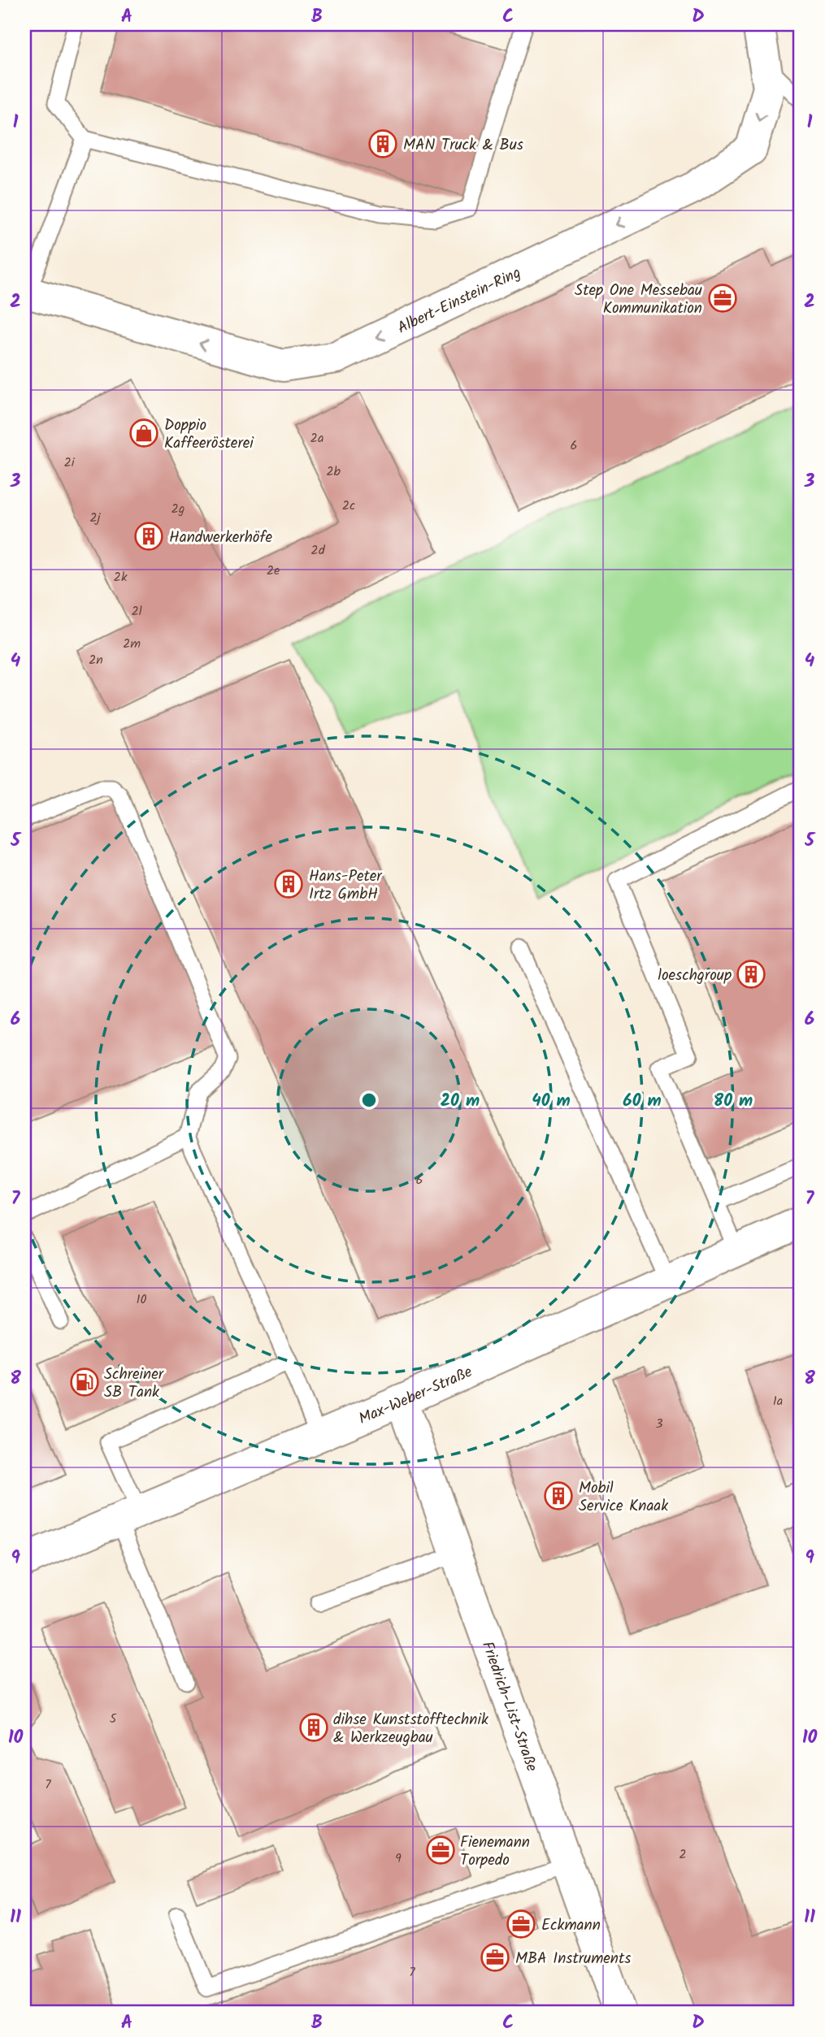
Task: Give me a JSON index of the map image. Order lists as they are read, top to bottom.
{
  "streets": {
    "street": ["Albert-Einstein-Ring", "Max-Weber-Straße", "Friedrich-List-Straße"]
  },
  "crossings": [
    ["Max-Weber-Straße", "Friedrich-List-Straße"]
  ],
  "one_way": ["Albert-Einstein-Ring"],
  "places": {
    "building": [
      "MAN Truck & Bus",
      "Handwerkerhöfe",
      "Hans-Peter Irtz GmbH",
      "loeschgroup",
      "Mobil Service Knaak",
      "dihse Kunststofftechnik & Werkzeugbau"
    ],
    "office": [
      "Step One Messebau Kommunikation",
      "Fienemann Torpedo",
      "Eckmann",
      "MBA Instruments"
    ],
    "shop": ["Doppio Kaffeerösterei"],
    "fuel station": ["Schreiner SB Tank"]
  },
  "house_numbers": [
    "2a",
    "6",
    "2i",
    "2b",
    "2c",
    "2g",
    "2j",
    "2d",
    "2e",
    "2k",
    "2l",
    "2m",
    "2n",
    "6",
    "10",
    "1a",
    "3",
    "5",
    "7",
    "2",
    "9",
    "7"
  ],
  "grid": {
    "columns": [
      "A",
      "B",
      "C",
      "D"
    ],
    "rows": [
      "1",
      "2",
      "3",
      "4",
      "5",
      "6",
      "7",
      "8",
      "9",
      "10",
      "11"
    ]
  },
  "rings": [
    "20 m",
    "40 m",
    "60 m",
    "80 m"
  ]
}
